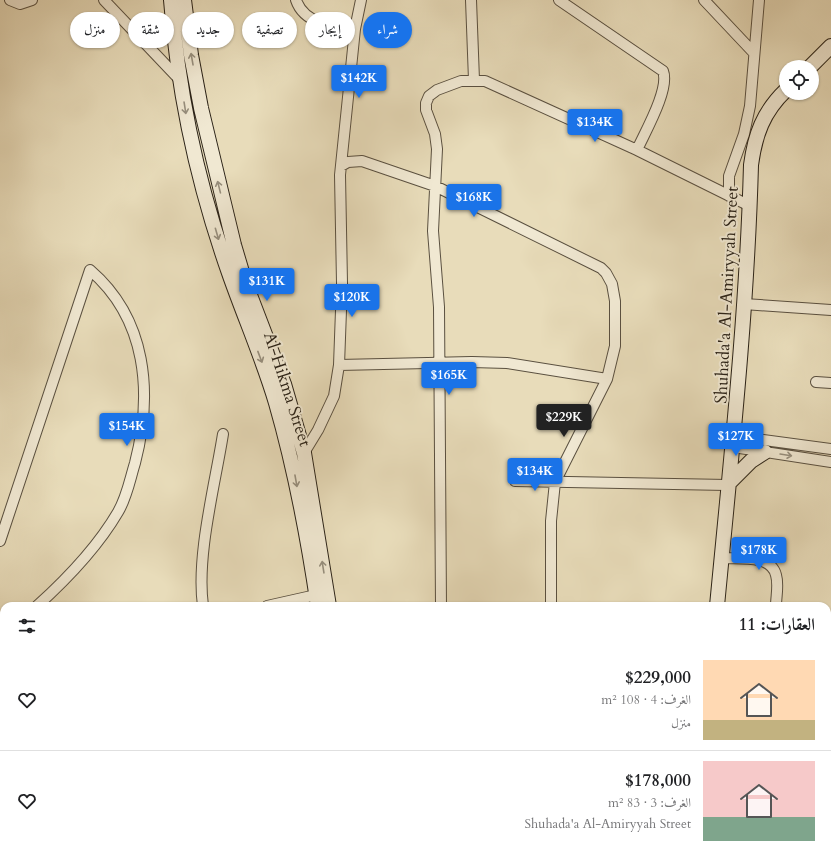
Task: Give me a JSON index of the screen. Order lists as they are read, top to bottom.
{
  "streets": {
    "street": ["Shuhada'a Al-Amiryyah Street", "Al-Hikma Street"]
  },
  "page": {
    "chip": [
      "شراء",
      "إيجار",
      "تصفية",
      "جديد",
      "شقة",
      "منزل"
    ],
    "price": [
      "$142K",
      "$134K",
      "$168K",
      "$131K",
      "$120K",
      "$165K",
      "$229K",
      "$154K",
      "$127K",
      "$134K",
      "$178K"
    ],
    "heading": "العقارات: 11",
    "list": [
      {
        "name": "$229,000",
        "note": "الغرف: 4 · 108 m² · منزل"
      },
      {
        "name": "$178,000",
        "note": "الغرف: 3 · 83 m² · Shuhada'a Al-Amiryyah Street"
      }
    ]
  }
}
